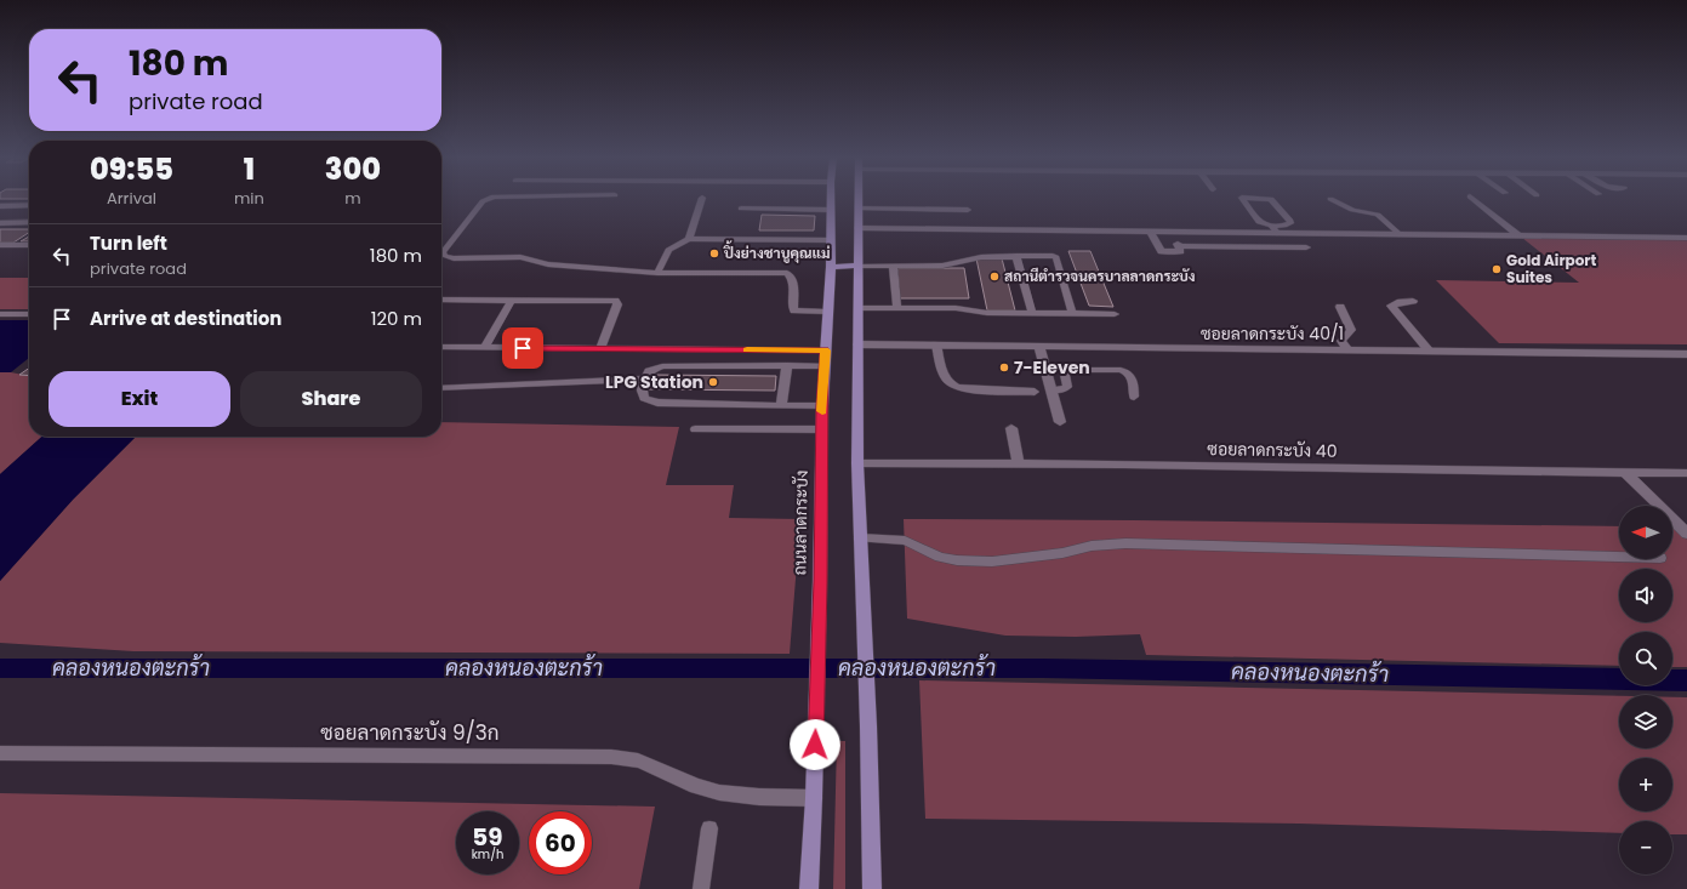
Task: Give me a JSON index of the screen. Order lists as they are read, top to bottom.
{
  "streets": {
    "main road": ["ถนนลาดกระบัง"],
    "street": ["ซอยลาดกระบัง 40/1", "ซอยลาดกระบัง 40", "ซอยลาดกระบัง 9/3ก"]
  },
  "crossings": [
    ["ถนนลาดกระบัง", "ซอยลาดกระบัง 9/3ก"]
  ],
  "water": ["คลองหนองตะกร้า"],
  "places": [
    "ปิ้งย่างชาบูคุณแม่",
    "Gold Airport Suites",
    "สถานีตำรวจนครบาลลาดกระบัง",
    "7-Eleven",
    "LPG Station"
  ],
  "north": "left",
  "page": {
    "turn": ["180 m", "private road"],
    "eta": [
      "09:55",
      "Arrival",
      "1",
      "min",
      "300",
      "m"
    ],
    "list": [
      {
        "name": "Turn left",
        "note": "private road",
        "value": "180 m"
      },
      {
        "name": "Arrive at destination",
        "value": "120 m"
      }
    ],
    "buttons": ["Exit", "Share"],
    "map_buttons": ["+", "−"],
    "speed": "59 km/h",
    "limit": "60"
  }
}
